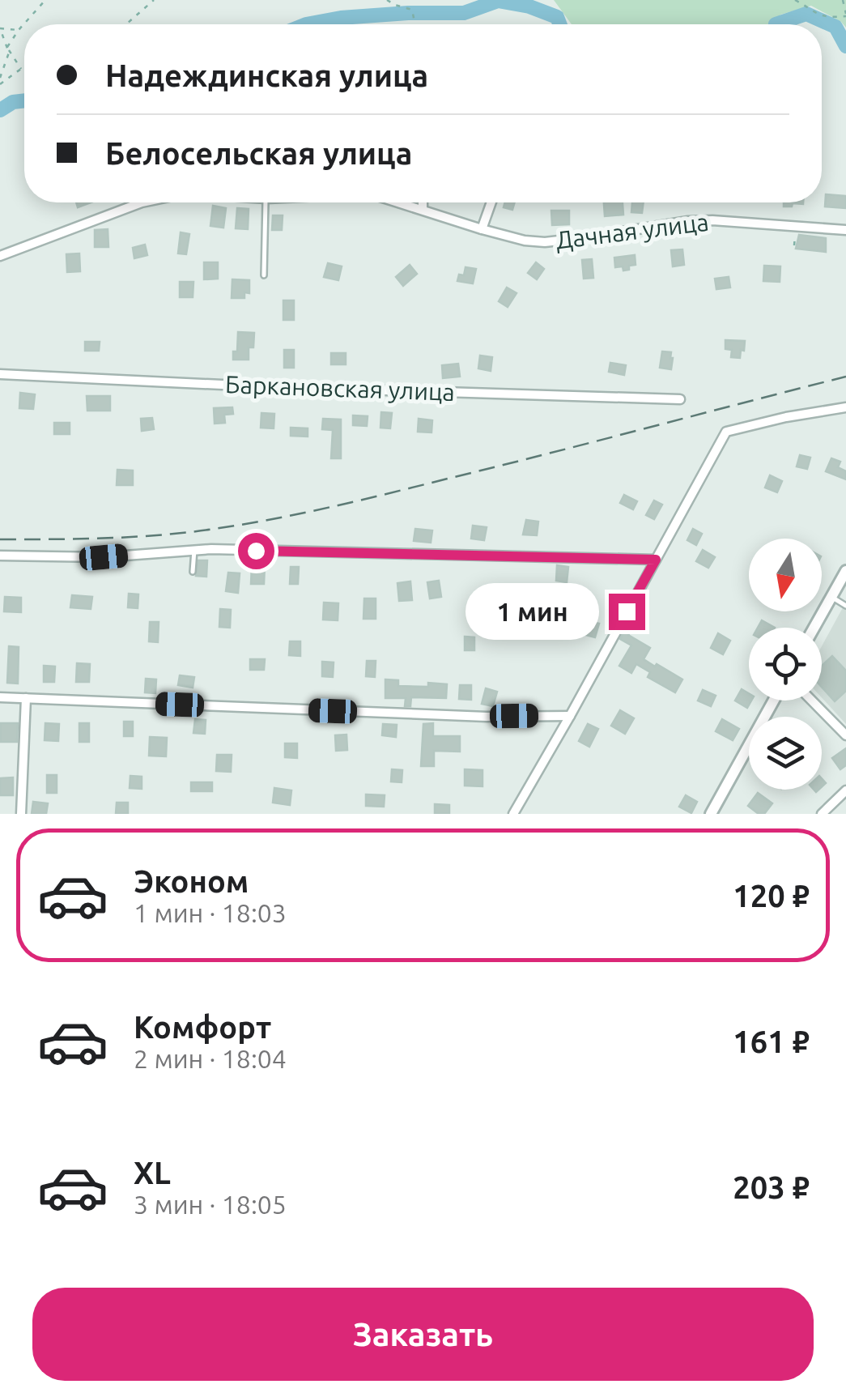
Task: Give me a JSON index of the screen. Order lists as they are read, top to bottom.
{
  "streets": {
    "street": ["Дачная улица", "Баркановская улица"]
  },
  "north": "bottom",
  "page": {
    "banner": ["Надеждинская улица", "Белосельская улица"],
    "bubble": "1 мин",
    "list": [
      {
        "name": "Эконом",
        "note": "1 мин · 18:03",
        "value": "120 ₽"
      },
      {
        "name": "Комфорт",
        "note": "2 мин · 18:04",
        "value": "161 ₽"
      },
      {
        "name": "XL",
        "note": "3 мин · 18:05",
        "value": "203 ₽"
      }
    ],
    "buttons": "Заказать"
  }
}
